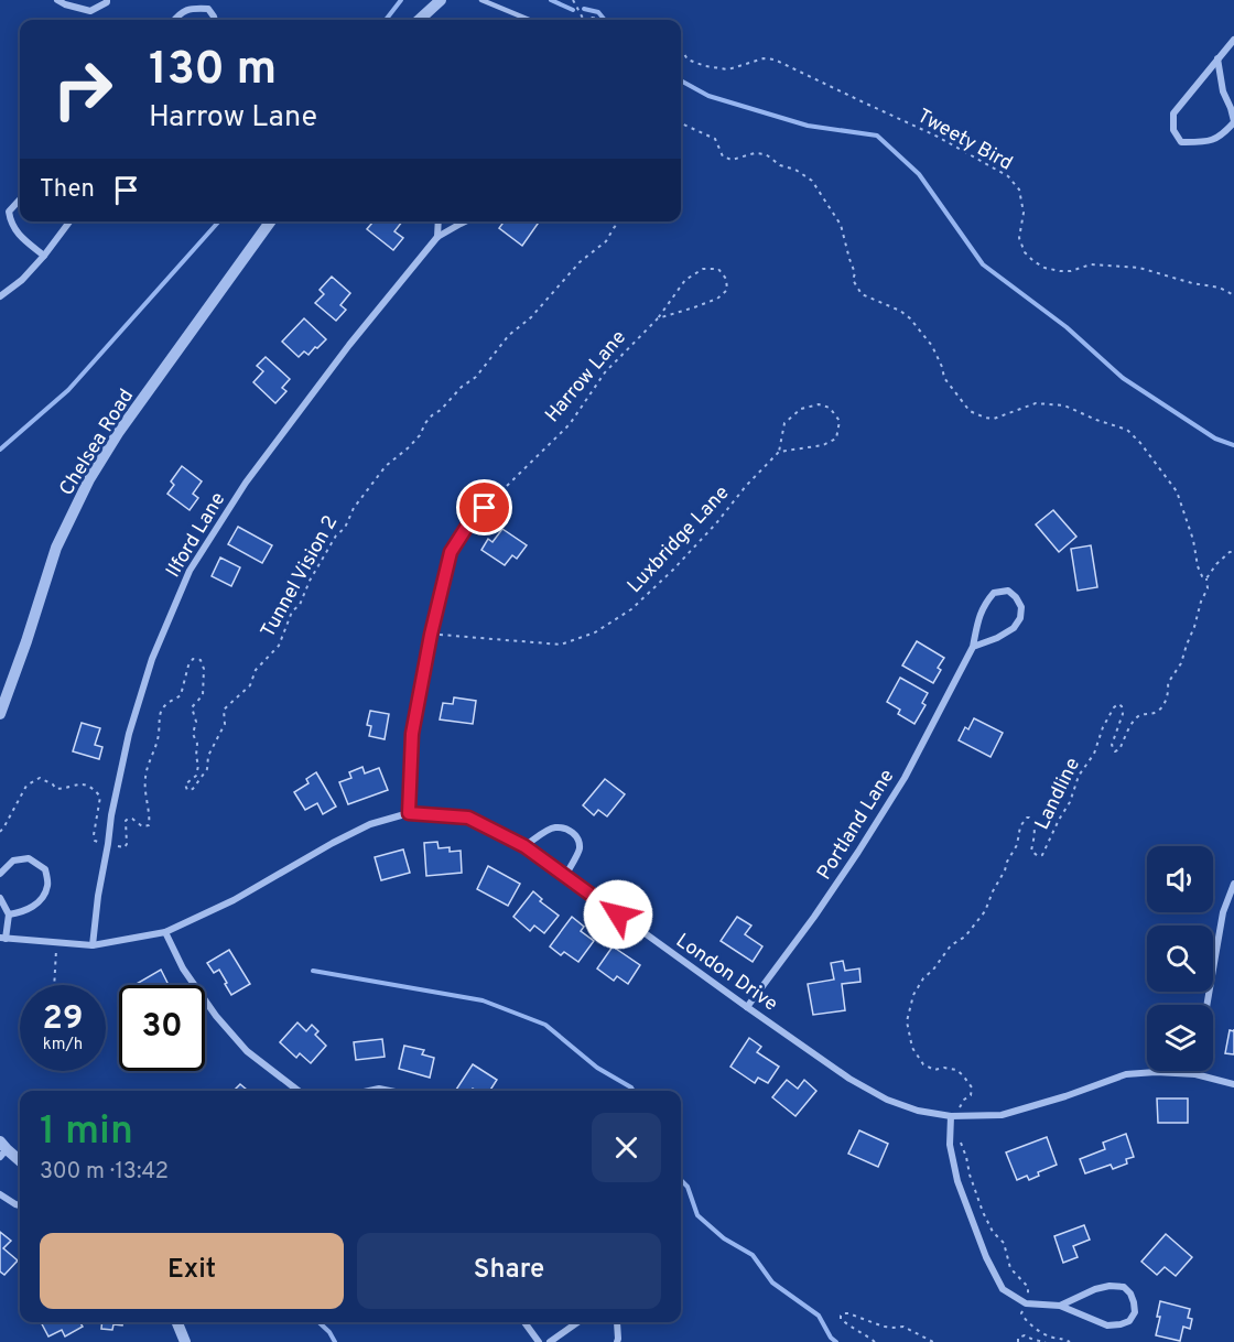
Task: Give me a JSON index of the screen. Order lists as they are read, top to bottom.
{
  "streets": {
    "street": [
      "Chelsea Road",
      "Ilford Lane",
      "Portland Lane",
      "London Drive"
    ],
    "path": [
      "Tweety Bird",
      "Harrow Lane",
      "Luxbridge Lane",
      "Tunnel Vision 2",
      "Landline"
    ]
  },
  "crossings": [
    ["Ilford Lane", "London Drive"],
    ["Portland Lane", "London Drive"]
  ],
  "page": {
    "turn": ["130 m", "Harrow Lane"],
    "then": "Then",
    "speed": "29 km/h",
    "limit": "30",
    "heading": ["1 min", "300 m · 13:42"],
    "buttons": ["Exit", "Share"]
  }
}
